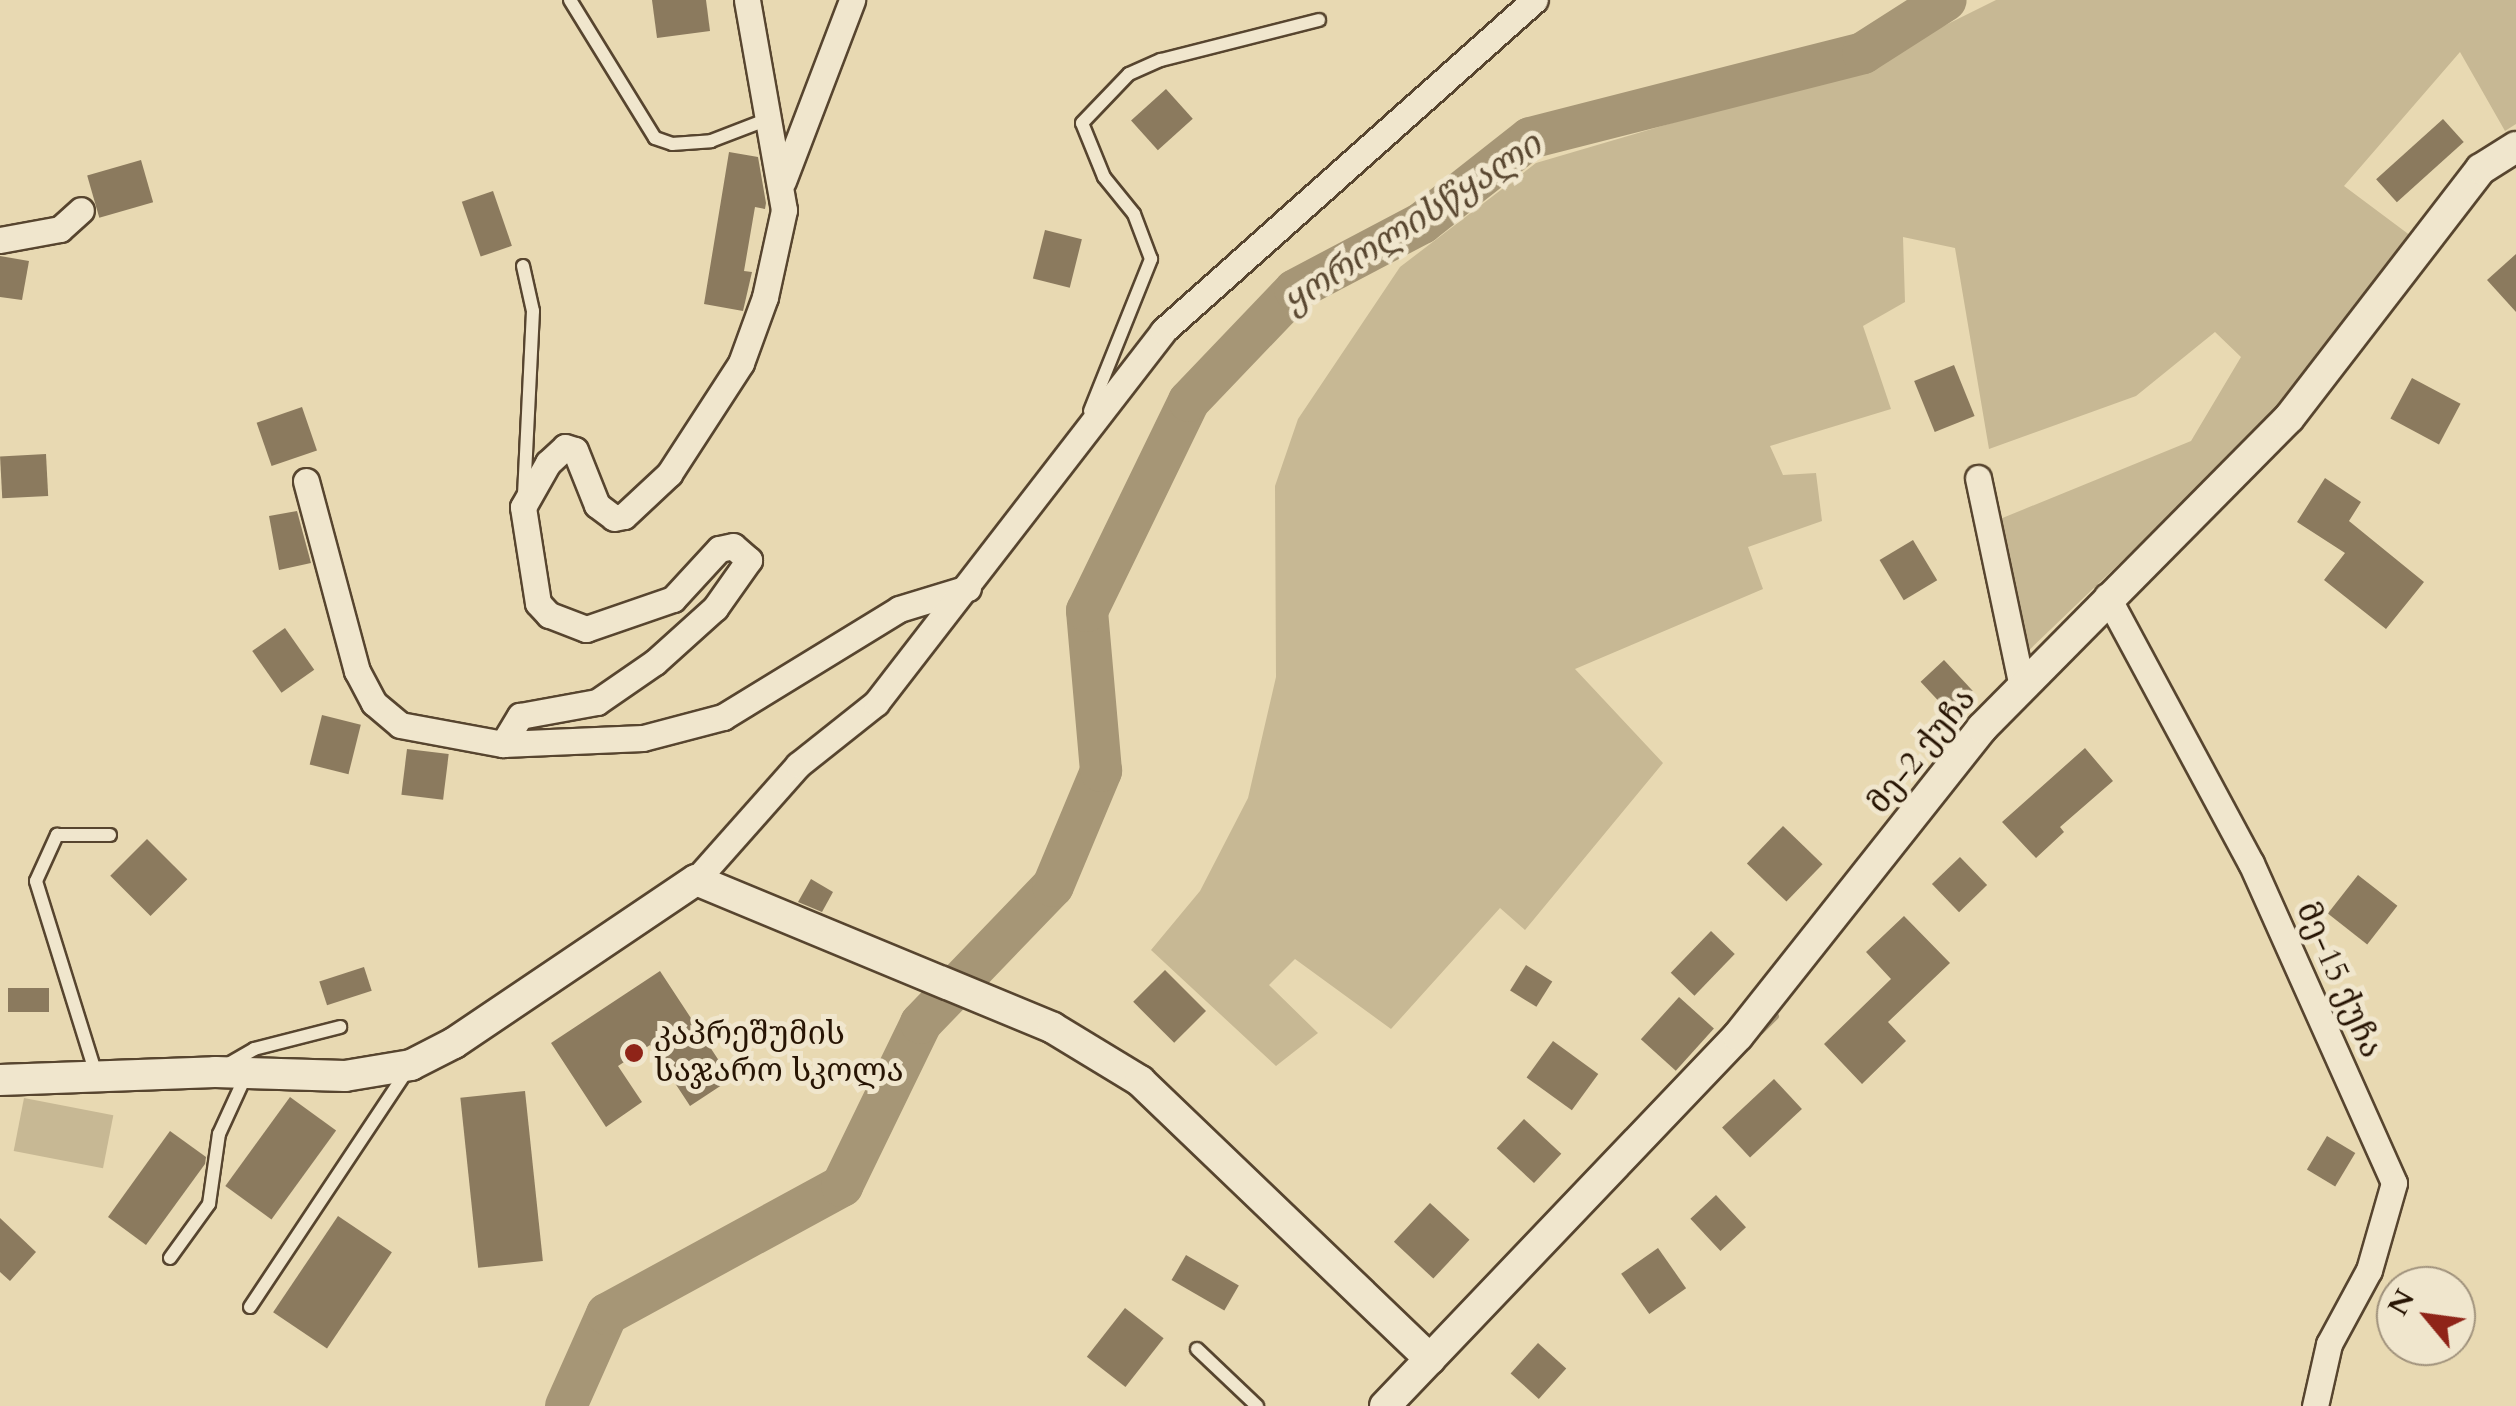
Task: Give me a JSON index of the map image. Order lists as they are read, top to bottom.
{
  "streets": {
    "street": ["მე-2 ქუჩა", "მე-15 ქუჩა"]
  },
  "crossings": [
    ["მე-2 ქუჩა", "მე-15 ქუჩა"]
  ],
  "water": ["ყოროლისწყალი"],
  "places": ["კაპრეშუმის საჯარო სკოლა"],
  "north": "top left"
}
